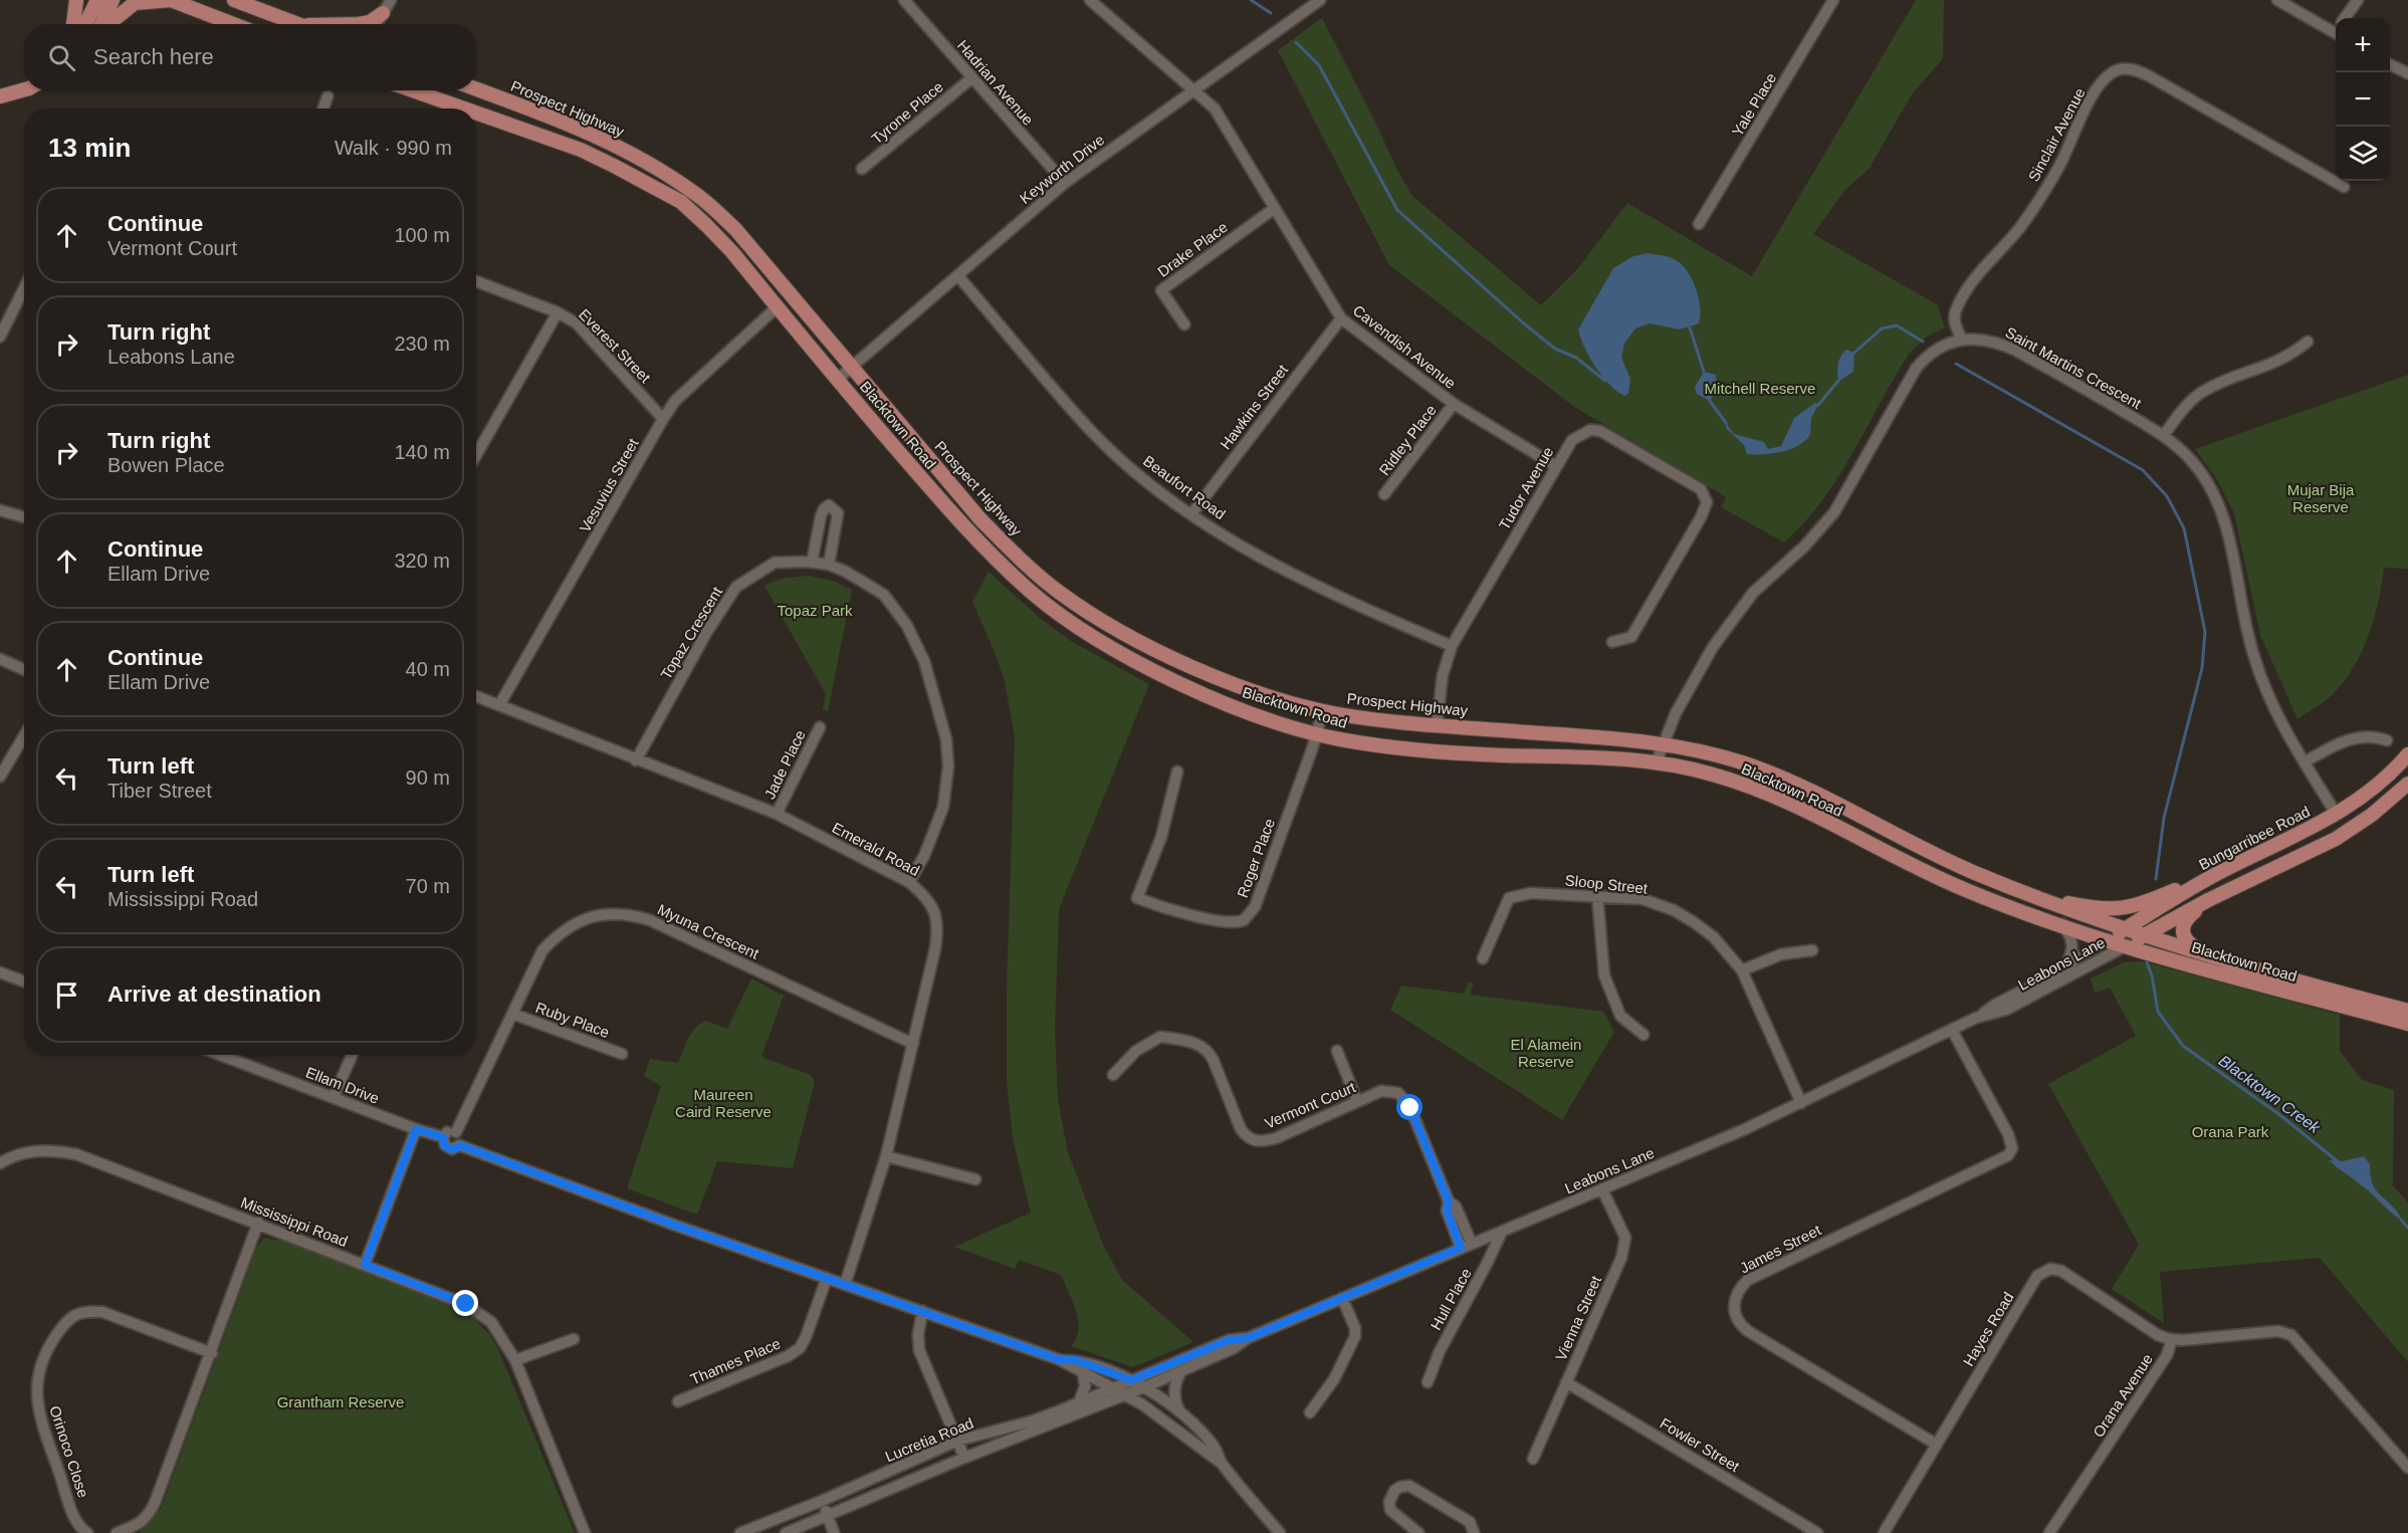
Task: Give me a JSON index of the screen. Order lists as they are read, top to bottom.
{
  "streets": {
    "main road": ["Prospect Highway", "Blacktown Road", "Bungarribee Road"],
    "street": [
      "Hadrian Avenue",
      "Yale Place",
      "Tyrone Place",
      "Sinclair Avenue",
      "Keyworth Drive",
      "Drake Place",
      "Everest Street",
      "Cavendish Avenue",
      "Saint Martins Crescent",
      "Hawkins Street",
      "Ridley Place",
      "Vesuvius Street",
      "Beaufort Road",
      "Tudor Avenue",
      "Topaz Crescent",
      "Jade Place",
      "Emerald Road",
      "Roger Place",
      "Sloop Street",
      "Myuna Crescent",
      "Leabons Lane",
      "Ruby Place",
      "Ellam Drive",
      "Vermont Court",
      "Mississippi Road",
      "James Street",
      "Hull Place",
      "Vienna Street",
      "Hayes Road",
      "Thames Place",
      "Orana Avenue",
      "Lucretia Road",
      "Fowler Street",
      "Orinoco Close"
    ]
  },
  "crossings": [
    ["Hadrian Avenue", "Tyrone Place"],
    ["Hadrian Avenue", "Keyworth Drive"],
    ["Prospect Highway", "Keyworth Drive"],
    ["Prospect Highway", "Blacktown Road"],
    ["Prospect Highway", "Tudor Avenue"],
    ["Prospect Highway", "Roger Place"],
    ["Sinclair Avenue", "Saint Martins Crescent"],
    ["Keyworth Drive", "Cavendish Avenue"],
    ["Keyworth Drive", "Blacktown Road"],
    ["Keyworth Drive", "Beaufort Road"],
    ["Drake Place", "Cavendish Avenue"],
    ["Everest Street", "Vesuvius Street"],
    ["Cavendish Avenue", "Hawkins Street"],
    ["Cavendish Avenue", "Ridley Place"],
    ["Cavendish Avenue", "Tudor Avenue"],
    ["Saint Martins Crescent", "Blacktown Road"],
    ["Saint Martins Crescent", "Bungarribee Road"],
    ["Hawkins Street", "Beaufort Road"],
    ["Blacktown Road", "Vesuvius Street"],
    ["Blacktown Road", "Bungarribee Road"],
    ["Blacktown Road", "Roger Place"],
    ["Blacktown Road", "Leabons Lane"],
    ["Vesuvius Street", "Emerald Road"],
    ["Beaufort Road", "Tudor Avenue"],
    ["Topaz Crescent", "Emerald Road"],
    ["Jade Place", "Emerald Road"],
    ["Bungarribee Road", "Leabons Lane"],
    ["Emerald Road", "Myuna Crescent"],
    ["Sloop Street", "Leabons Lane"],
    ["Myuna Crescent", "Ruby Place"],
    ["Myuna Crescent", "Ellam Drive"],
    ["Leabons Lane", "Vermont Court"],
    ["Leabons Lane", "James Street"],
    ["Leabons Lane", "Hull Place"],
    ["Leabons Lane", "Vienna Street"],
    ["Leabons Lane", "Lucretia Road"],
    ["James Street", "Hayes Road"],
    ["Vienna Street", "Fowler Street"],
    ["Hayes Road", "Orana Avenue"]
  ],
  "water": ["Blacktown Creek"],
  "parks": [
    "Mitchell Reserve",
    "Mujar Bija Reserve",
    "Topaz Park",
    "El Alamein Reserve",
    "Maureen Caird Reserve",
    "Orana Park",
    "Grantham Reserve"
  ],
  "page": {
    "map_buttons": ["+", "−"],
    "search": "Search here",
    "heading": ["13 min", "Walk · 990 m"],
    "list": [
      ["Continue", "Vermont Court", "100 m"],
      ["Turn right", "Leabons Lane", "230 m"],
      ["Turn right", "Bowen Place", "140 m"],
      ["Continue", "Ellam Drive", "320 m"],
      ["Continue", "Ellam Drive", "40 m"],
      ["Turn left", "Tiber Street", "90 m"],
      ["Turn left", "Mississippi Road", "70 m"],
      "Arrive at destination"
    ]
  }
}
